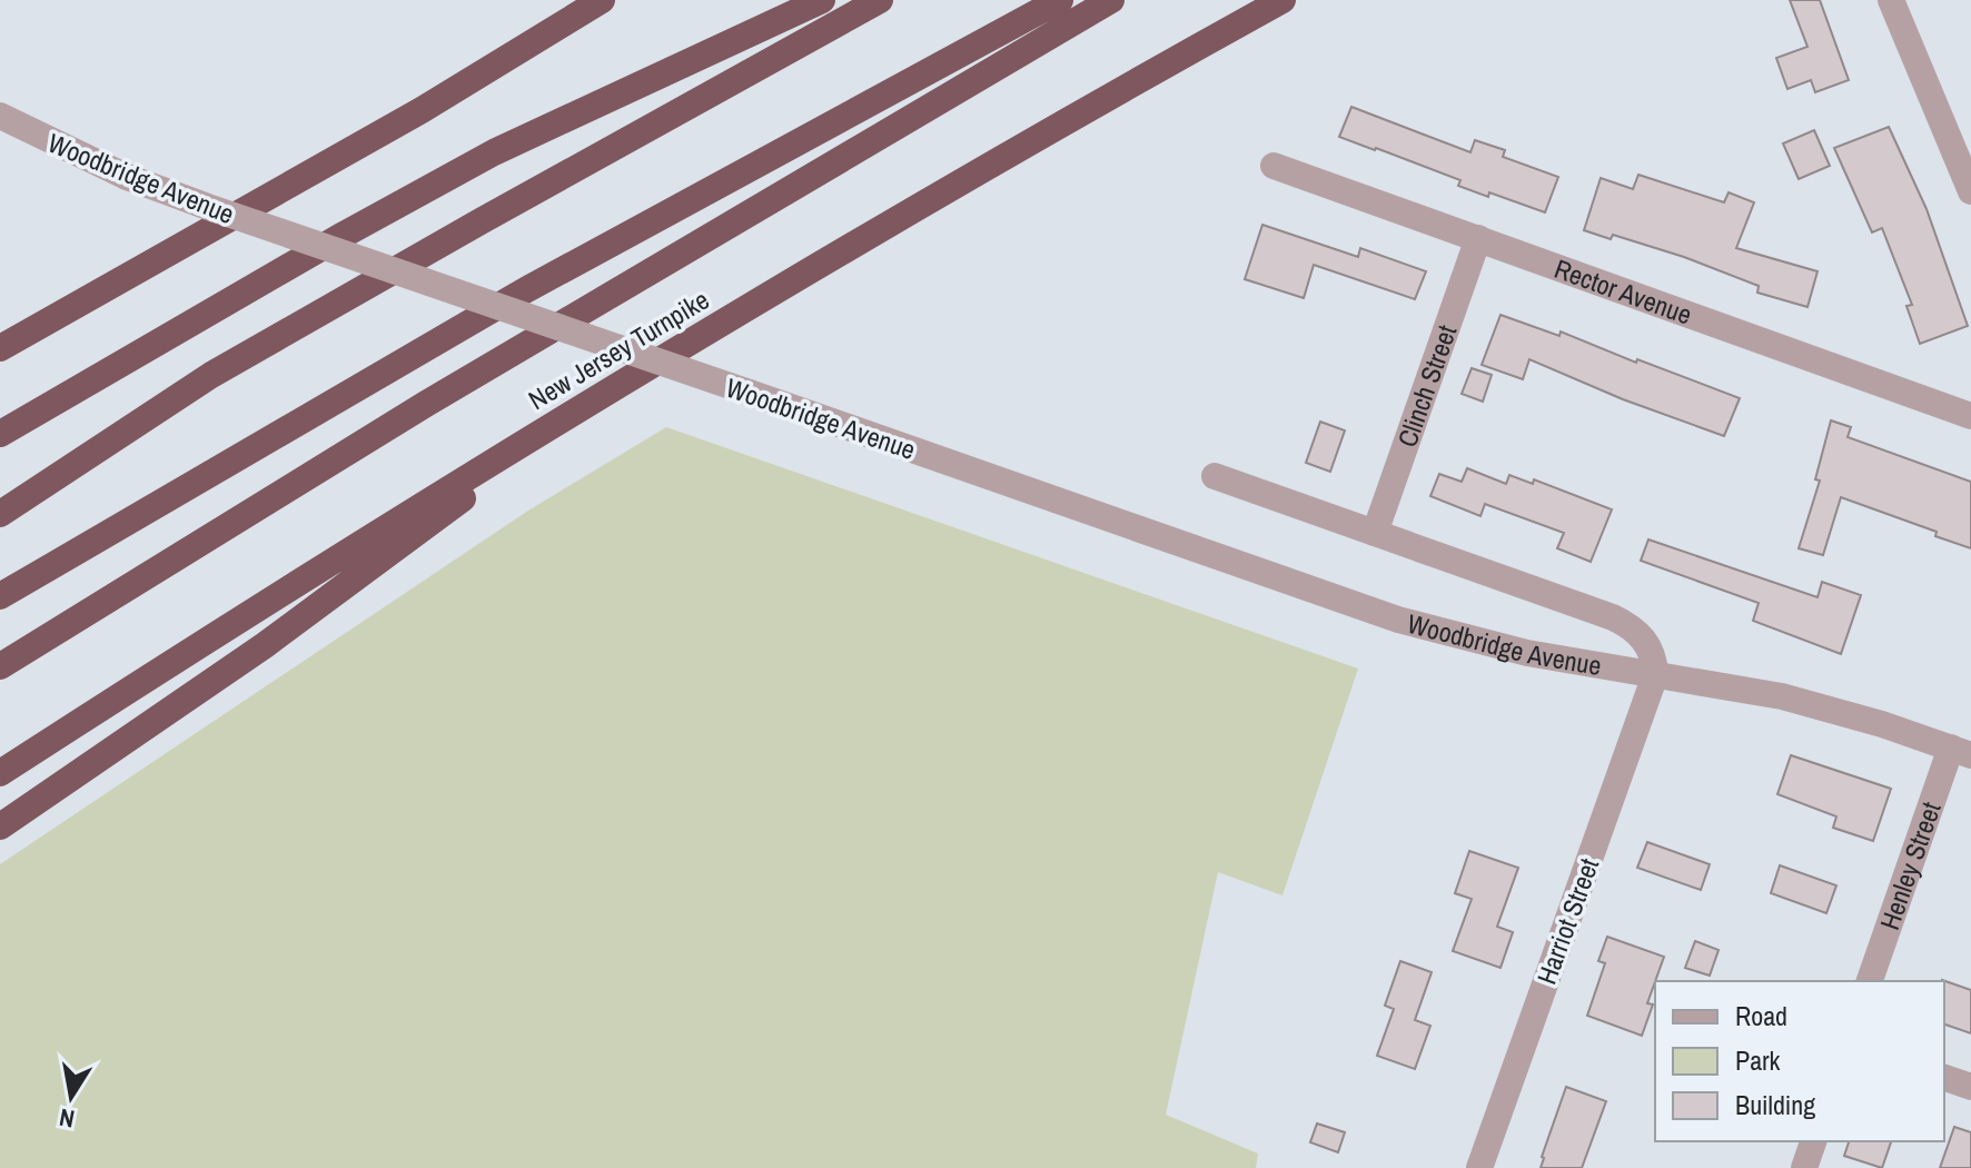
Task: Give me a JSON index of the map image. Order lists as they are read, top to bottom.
{
  "streets": {
    "highway": ["New Jersey Turnpike"],
    "street": [
      "Woodbridge Avenue",
      "Rector Avenue",
      "Clinch Street",
      "Henley Street",
      "Harriot Street"
    ]
  },
  "crossings": [
    ["Woodbridge Avenue", "Clinch Street"],
    ["Woodbridge Avenue", "Henley Street"],
    ["Woodbridge Avenue", "Harriot Street"],
    ["Rector Avenue", "Clinch Street"]
  ],
  "legend": ["Road", "Park", "Building"],
  "north": "bottom"
}
